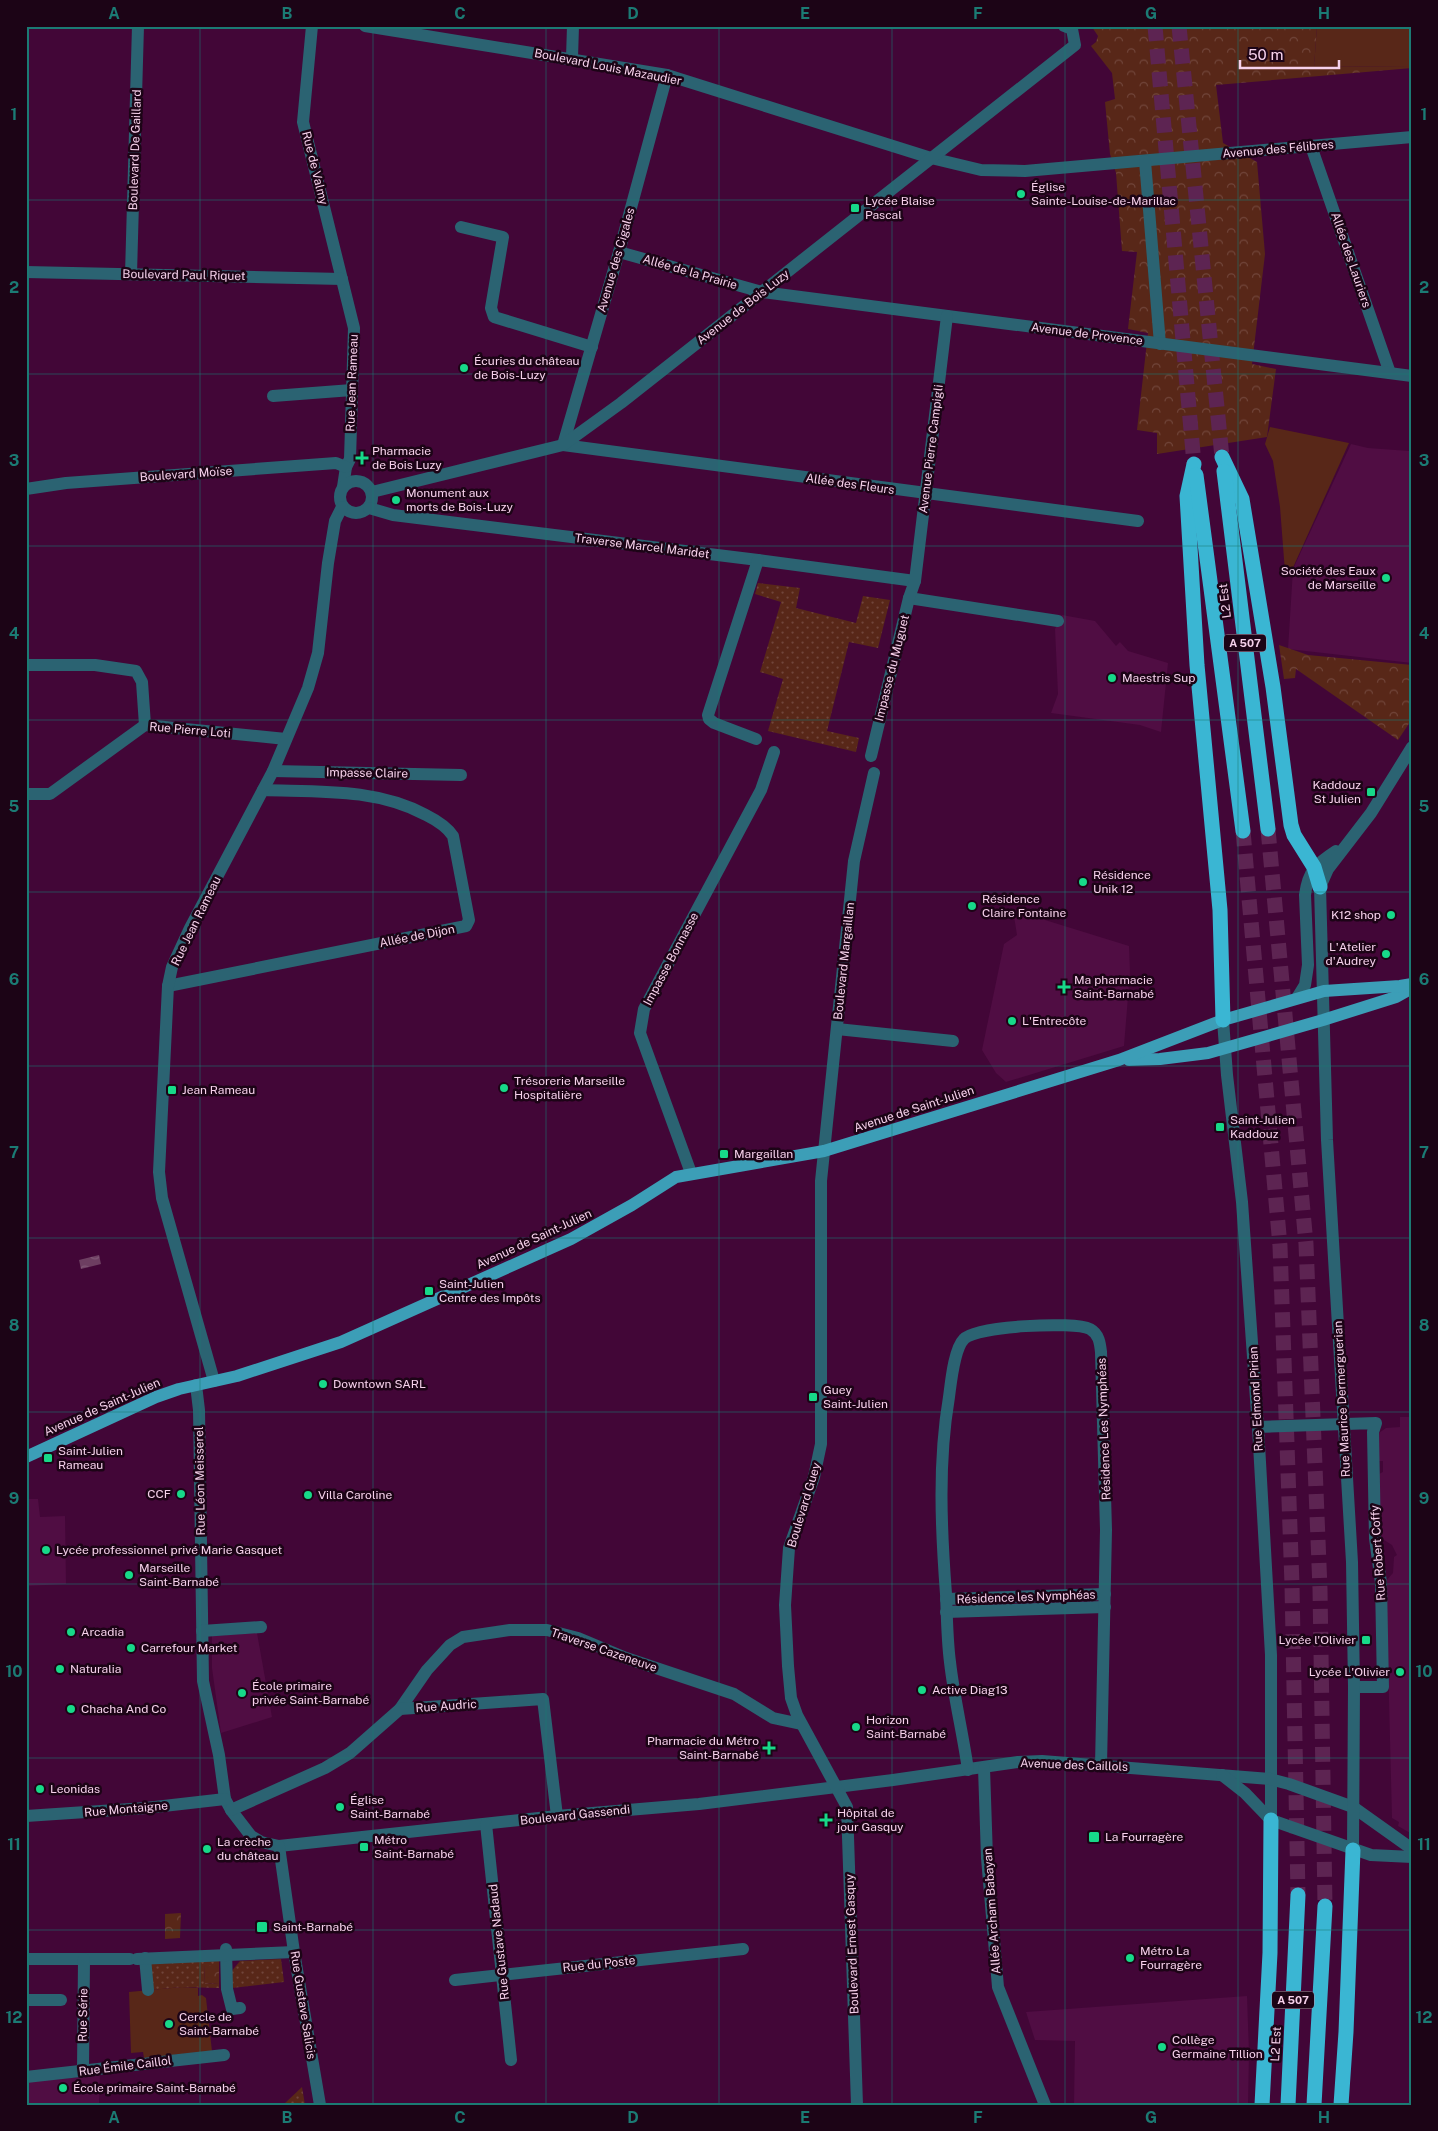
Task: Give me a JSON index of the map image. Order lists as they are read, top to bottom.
{
  "streets": {
    "highway": ["L2 Est", "A 507"],
    "main road": ["Avenue de Saint-Julien"],
    "street": [
      "Boulevard Louis Mazaudier",
      "Avenue des Félibres",
      "Boulevard De Gaillard",
      "Rue de Valmy",
      "Avenue des Cigales",
      "Allée des Lauriers",
      "Allée de la Prairie",
      "Boulevard Paul Riquet",
      "Avenue de Bois Luzy",
      "Avenue de Provence",
      "Rue Jean Rameau",
      "Avenue Pierre Campigli",
      "Boulevard Moïse",
      "Allée des Fleurs",
      "Traverse Marcel Maridet",
      "Impasse du Muguet",
      "Rue Pierre Loti",
      "Impasse Claire",
      "Allée de Dijon",
      "Impasse Bonnasse",
      "Boulevard Margaillan",
      "Rue Edmond Pirian",
      "Rue Maurice Dermerguerian",
      "Résidence Les Nymphéas",
      "Rue Léon Meisserel",
      "Boulevard Guey",
      "Rue Robert Coffy",
      "Résidence les Nymphéas",
      "Traverse Cazeneuve",
      "Rue Audric",
      "Avenue des Caillols",
      "Rue Montaigne",
      "Boulevard Gassendi",
      "Allée Archam Babayan",
      "Rue Gustave Nadaud",
      "Boulevard Ernest Gasquy",
      "Rue du Poste",
      "Rue Gustave Salicis",
      "Rue Série",
      "Rue Émile Caillol"
    ]
  },
  "crossings": [
    ["Boulevard Louis Mazaudier", "Avenue des Félibres"],
    ["Boulevard Louis Mazaudier", "Avenue des Cigales"],
    ["Boulevard Louis Mazaudier", "Avenue de Bois Luzy"],
    ["Avenue des Félibres", "Allée des Lauriers"],
    ["Avenue des Félibres", "Avenue de Bois Luzy"],
    ["Boulevard De Gaillard", "Boulevard Paul Riquet"],
    ["Rue de Valmy", "Boulevard Paul Riquet"],
    ["Rue de Valmy", "Rue Jean Rameau"],
    ["Avenue des Cigales", "Allée de la Prairie"],
    ["Avenue des Cigales", "Avenue de Bois Luzy"],
    ["Avenue des Cigales", "Allée des Fleurs"],
    ["Allée des Lauriers", "Avenue de Provence"],
    ["Allée de la Prairie", "Avenue de Bois Luzy"],
    ["Allée de la Prairie", "Avenue de Provence"],
    ["Boulevard Paul Riquet", "Rue Jean Rameau"],
    ["Avenue de Bois Luzy", "Avenue de Provence"],
    ["Avenue de Bois Luzy", "Rue Jean Rameau"],
    ["Avenue de Bois Luzy", "Allée des Fleurs"],
    ["Avenue de Bois Luzy", "Traverse Marcel Maridet"],
    ["Avenue de Provence", "Avenue Pierre Campigli"],
    ["Rue Jean Rameau", "Boulevard Moïse"],
    ["Rue Jean Rameau", "Traverse Marcel Maridet"],
    ["Rue Jean Rameau", "Rue Pierre Loti"],
    ["Rue Jean Rameau", "Impasse Claire"],
    ["Rue Jean Rameau", "Allée de Dijon"],
    ["Rue Jean Rameau", "Avenue de Saint-Julien"],
    ["Avenue Pierre Campigli", "Allée des Fleurs"],
    ["Avenue Pierre Campigli", "Traverse Marcel Maridet"],
    ["Avenue Pierre Campigli", "Impasse du Muguet"],
    ["Traverse Marcel Maridet", "Impasse du Muguet"],
    ["L2 Est", "Avenue de Saint-Julien"],
    ["L2 Est", "Rue Edmond Pirian"],
    ["Impasse Bonnasse", "Avenue de Saint-Julien"],
    ["Boulevard Margaillan", "Avenue de Saint-Julien"],
    ["Boulevard Margaillan", "Boulevard Guey"],
    ["Avenue de Saint-Julien", "Rue Edmond Pirian"],
    ["Avenue de Saint-Julien", "Rue Maurice Dermerguerian"],
    ["Avenue de Saint-Julien", "Rue Léon Meisserel"],
    ["Avenue de Saint-Julien", "Boulevard Guey"],
    ["Rue Edmond Pirian", "Rue Robert Coffy"],
    ["Rue Edmond Pirian", "Avenue des Caillols"],
    ["Rue Maurice Dermerguerian", "Rue Robert Coffy"],
    ["Rue Maurice Dermerguerian", "Avenue des Caillols"],
    ["Résidence Les Nymphéas", "Résidence les Nymphéas"],
    ["Résidence Les Nymphéas", "Avenue des Caillols"],
    ["Rue Léon Meisserel", "Rue Audric"],
    ["Rue Léon Meisserel", "Rue Montaigne"],
    ["Boulevard Guey", "Traverse Cazeneuve"],
    ["Boulevard Guey", "Avenue des Caillols"],
    ["Boulevard Guey", "Boulevard Gassendi"],
    ["Boulevard Guey", "Boulevard Ernest Gasquy"],
    ["Traverse Cazeneuve", "Rue Audric"],
    ["Rue Audric", "Rue Montaigne"],
    ["Rue Audric", "Boulevard Gassendi"],
    ["Avenue des Caillols", "Boulevard Gassendi"],
    ["Avenue des Caillols", "Allée Archam Babayan"],
    ["Avenue des Caillols", "Boulevard Ernest Gasquy"],
    ["Boulevard Gassendi", "Rue Gustave Nadaud"],
    ["Boulevard Gassendi", "Boulevard Ernest Gasquy"],
    ["Boulevard Gassendi", "Rue Gustave Salicis"],
    ["Rue Gustave Nadaud", "Rue du Poste"],
    ["Rue Série", "Rue Émile Caillol"]
  ],
  "places": {
    "other": [
      "Église Sainte-Louise-de-Marillac",
      "Écuries du château de Bois-Luzy",
      "Monument aux morts de Bois-Luzy",
      "Société des Eaux de Marseille",
      "Maestris Sup",
      "Résidence Unik 12",
      "Résidence Claire Fontaine",
      "K12 shop",
      "L'Atelier d'Audrey",
      "L'Entrecôte",
      "Trésorerie Marseille Hospitalière",
      "Downtown SARL",
      "CCF",
      "Villa Caroline",
      "Lycée professionnel privé Marie Gasquet",
      "Marseille Saint-Barnabé",
      "Arcadia",
      "Carrefour Market",
      "Naturalia",
      "Lycée L'Olivier",
      "Active Diag13",
      "École primaire privée Saint-Barnabé",
      "Chacha And Co",
      "Horizon Saint-Barnabé",
      "Leonidas",
      "Église Saint-Barnabé",
      "La crèche du château",
      "Métro La Fourragère",
      "Cercle de Saint-Barnabé",
      "Collège Germaine Tillion",
      "École primaire Saint-Barnabé"
    ],
    "transit": [
      "Lycée Blaise Pascal",
      "Kaddouz St Julien",
      "Jean Rameau",
      "Saint-Julien Kaddouz",
      "Margaillan",
      "Saint-Julien Centre des Impôts",
      "Guey Saint-Julien",
      "Saint-Julien Rameau",
      "Lycée l'Olivier",
      "La Fourragère",
      "Métro Saint-Barnabé",
      "Saint-Barnabé"
    ],
    "health": [
      "Pharmacie de Bois Luzy",
      "Ma pharmacie Saint-Barnabé",
      "Pharmacie du Métro Saint-Barnabé",
      "Hôpital de jour Gasquy"
    ]
  },
  "scale_bar": "50 m",
  "grid": {
    "columns": [
      "A",
      "B",
      "C",
      "D",
      "E",
      "F",
      "G",
      "H"
    ],
    "rows": [
      "1",
      "2",
      "3",
      "4",
      "5",
      "6",
      "7",
      "8",
      "9",
      "10",
      "11",
      "12"
    ]
  }
}
